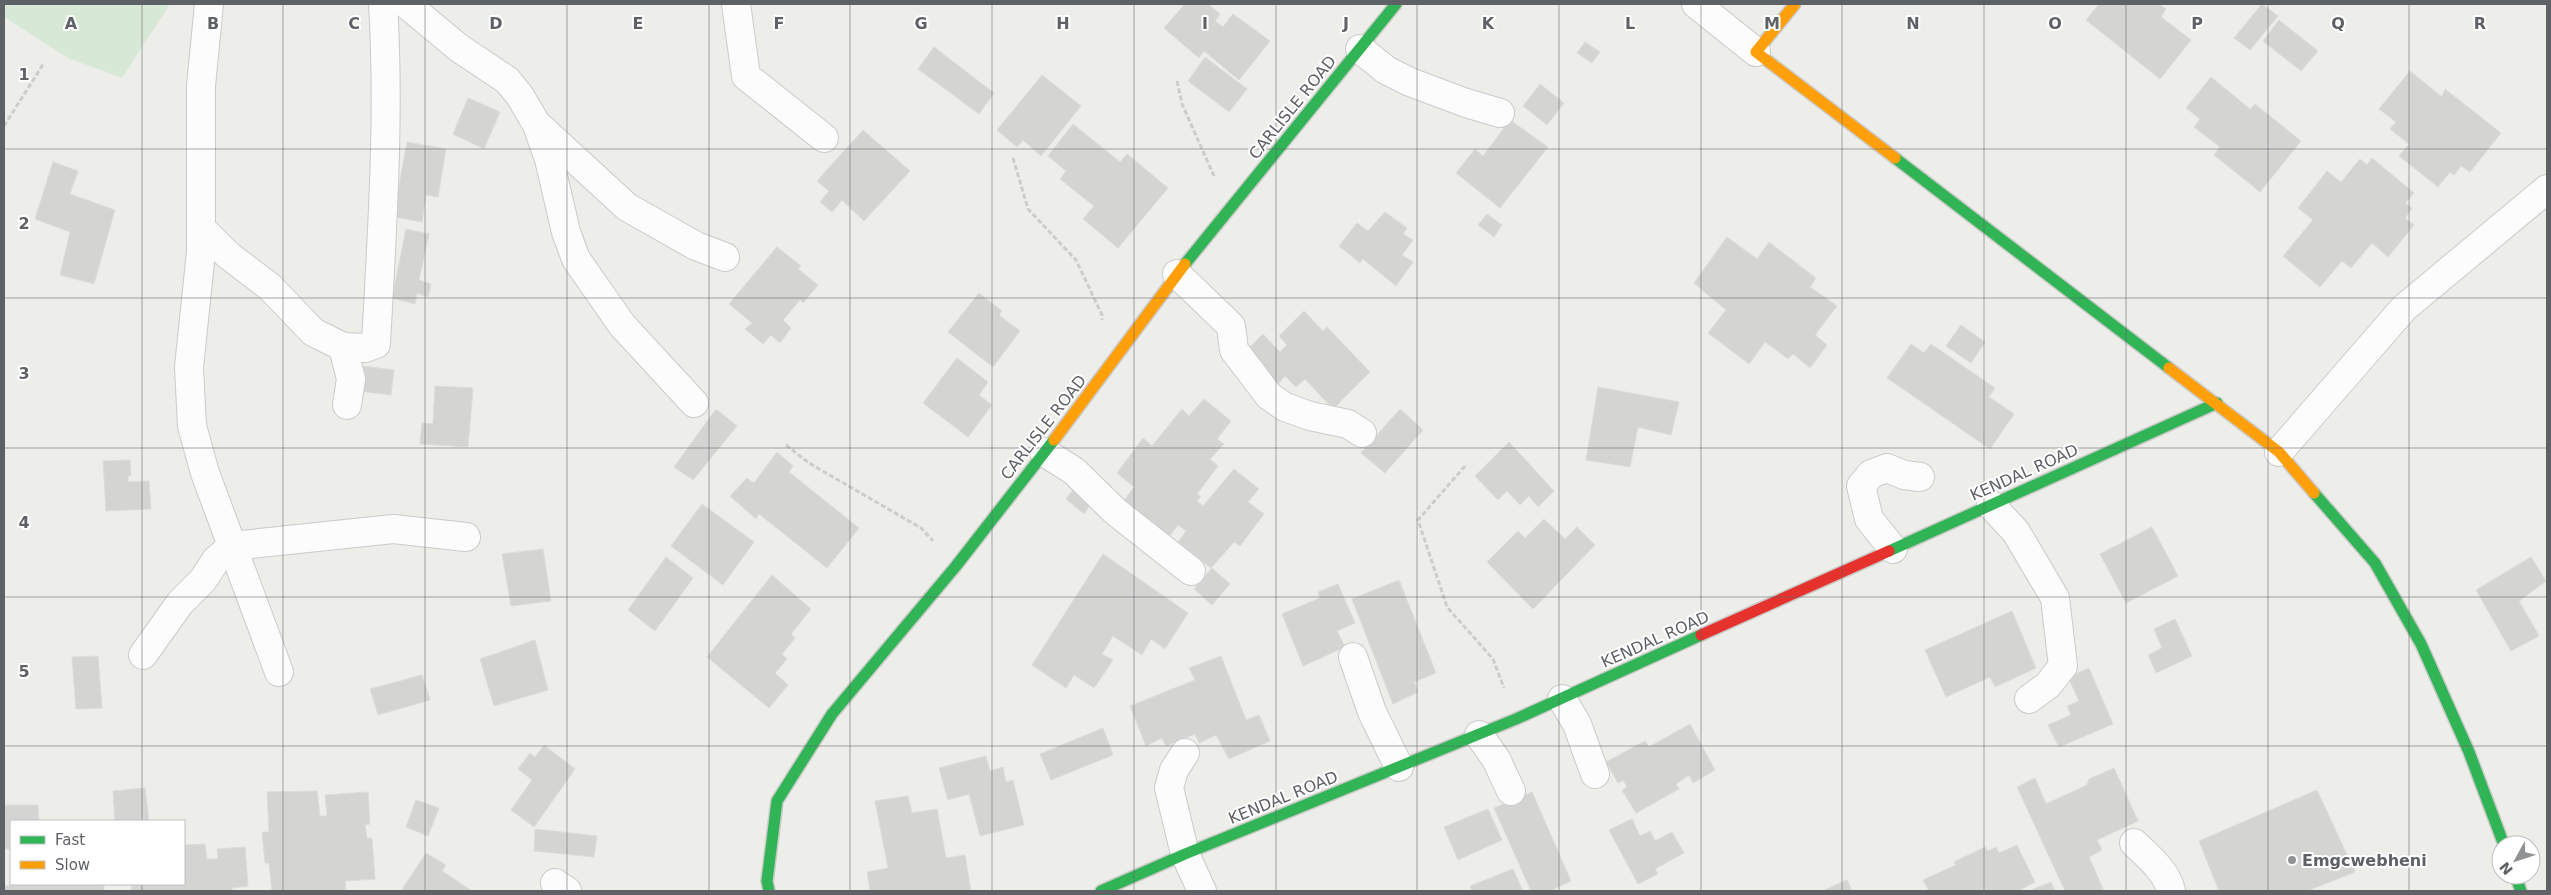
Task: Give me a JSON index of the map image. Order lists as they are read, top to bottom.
{
  "streets": {
    "street": ["CARLISLE ROAD", "KENDAL ROAD"]
  },
  "places": ["Emgcwebheni"],
  "legend": ["Fast", "Slow"],
  "north": "bottom left",
  "grid": {
    "columns": [
      "A",
      "B",
      "C",
      "D",
      "E",
      "F",
      "G",
      "H",
      "I",
      "J",
      "K",
      "L",
      "M",
      "N",
      "O",
      "P",
      "Q",
      "R"
    ],
    "rows": [
      "1",
      "2",
      "3",
      "4",
      "5"
    ]
  }
}
